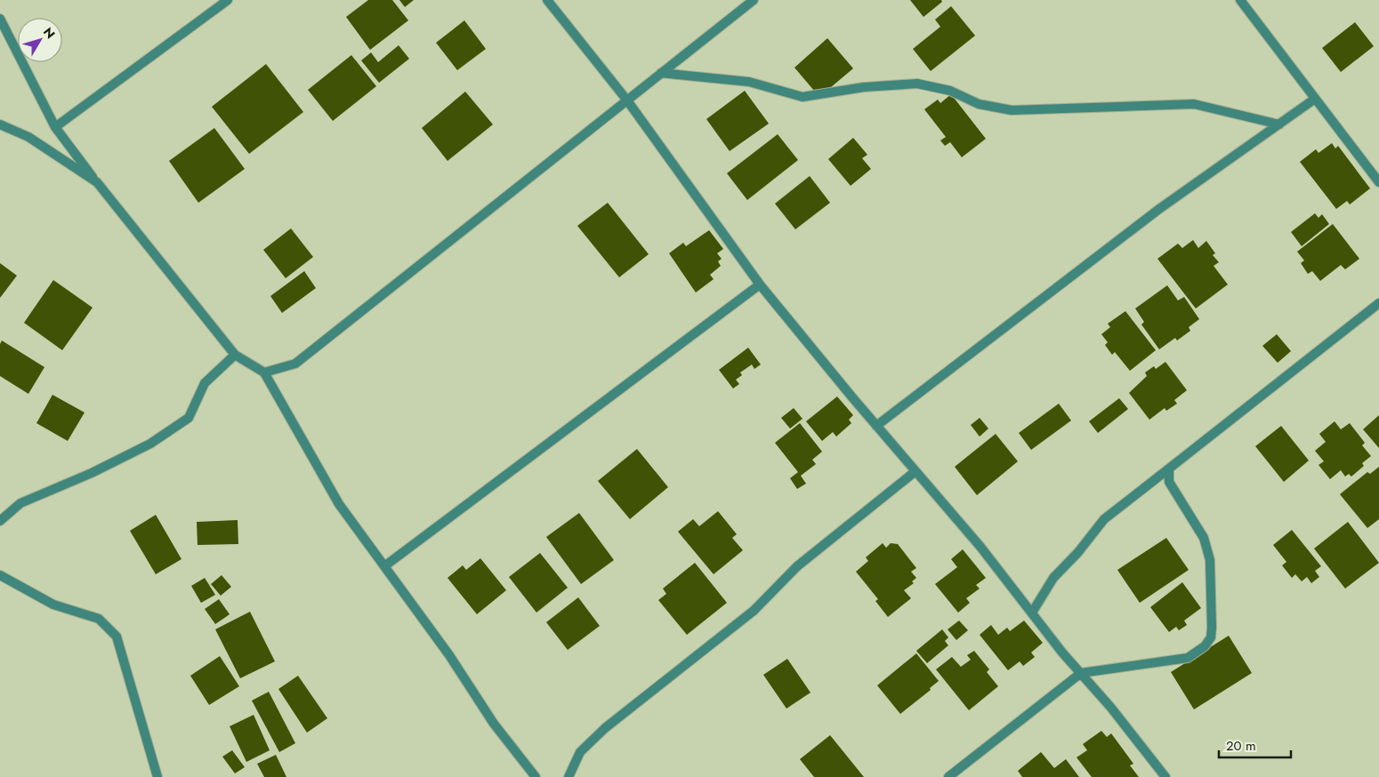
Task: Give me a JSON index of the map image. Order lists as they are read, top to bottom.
{
  "scale_bar": "20 m",
  "north": "top right"
}
